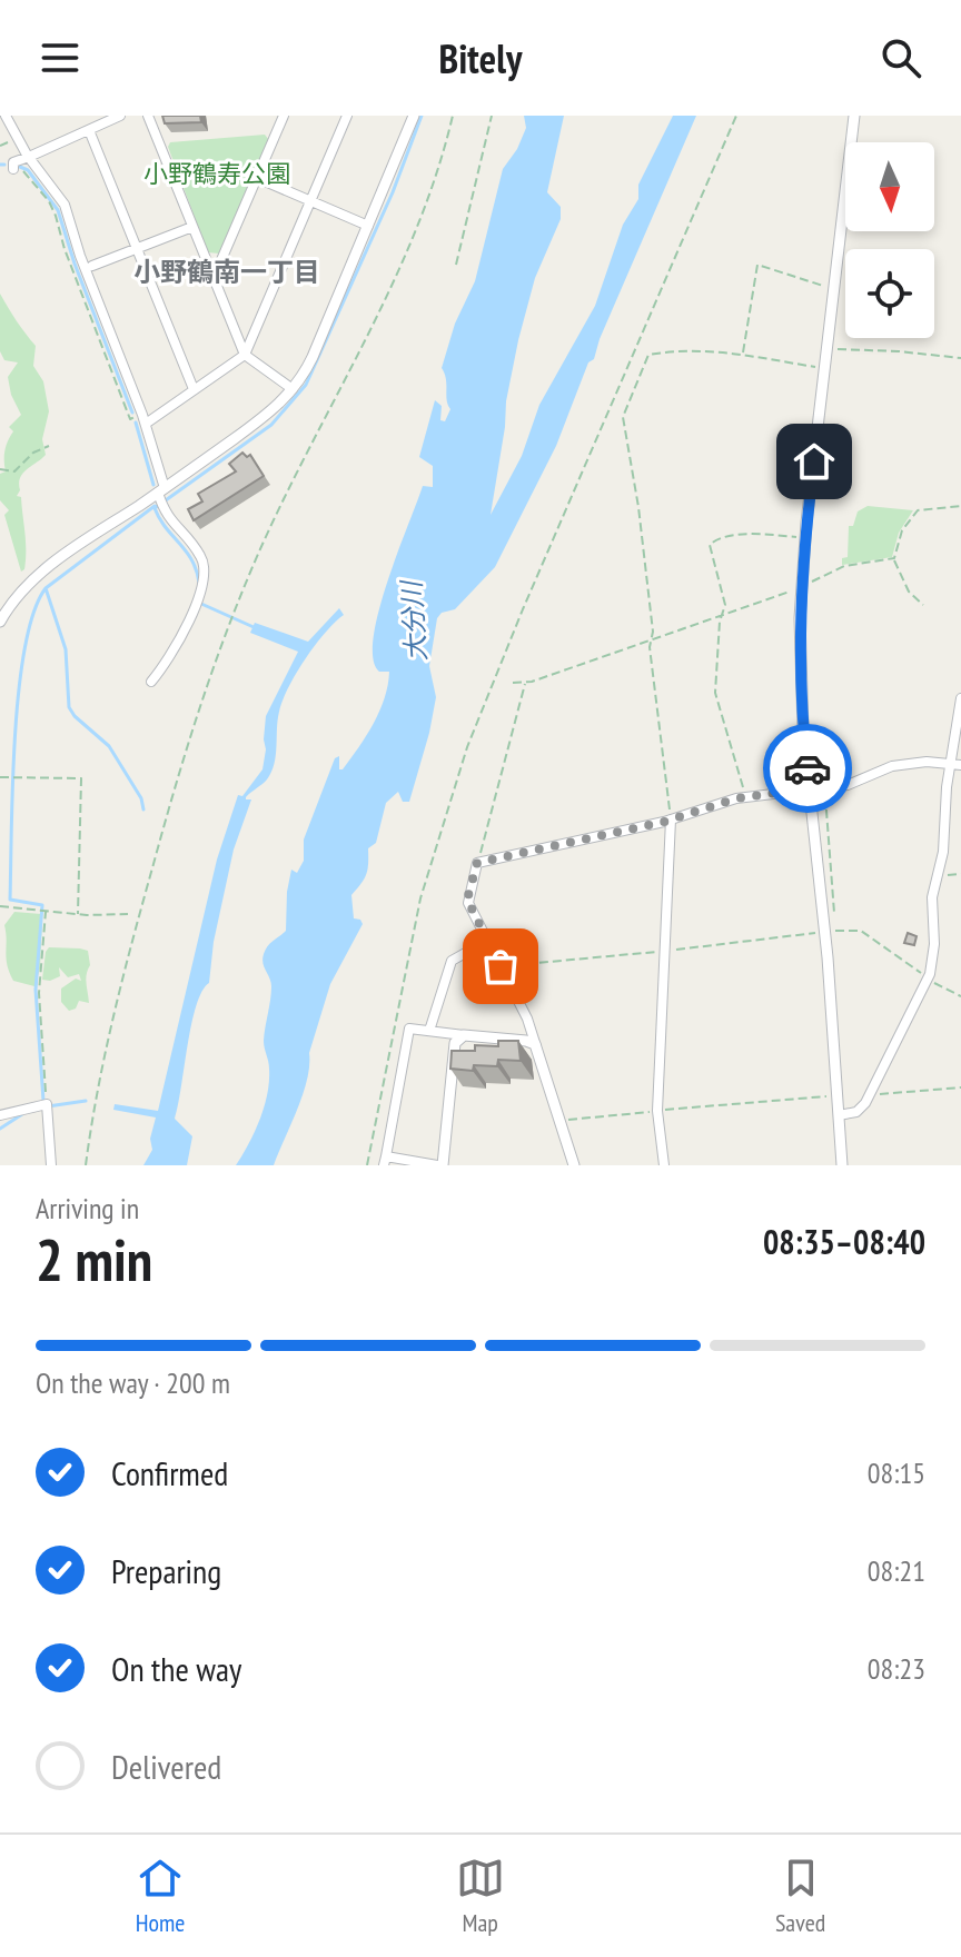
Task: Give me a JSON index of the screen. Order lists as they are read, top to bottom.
{
  "districts": ["小野鶴南一丁目"],
  "water": ["大分川"],
  "parks": ["小野鶴寿公園"],
  "north": "bottom",
  "page": {
    "header": "Bitely",
    "heading": ["2 min", "Arriving in", "08:35–08:40"],
    "bar": "On the way · 200 m",
    "list": [
      ["Confirmed", "08:15"],
      ["Preparing", "08:21"],
      ["On the way", "08:23"],
      "Delivered"
    ],
    "tabs": ["Home", "Map", "Saved"]
  }
}
